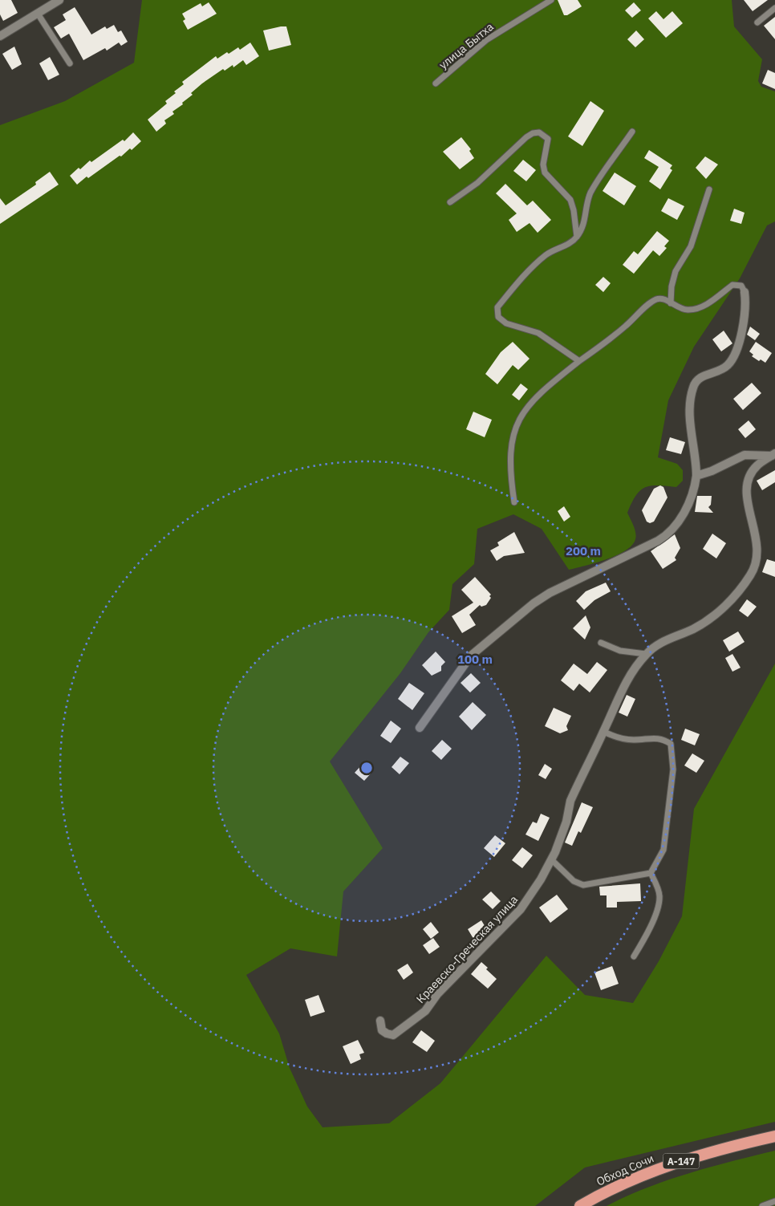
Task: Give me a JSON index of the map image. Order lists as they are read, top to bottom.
{
  "streets": {
    "highway": ["А-147", "Обход Сочи"],
    "street": ["Краевско-Греческая улица"],
    "lane": ["улица Бытха"]
  },
  "rings": ["200 m", "100 m"]
}
